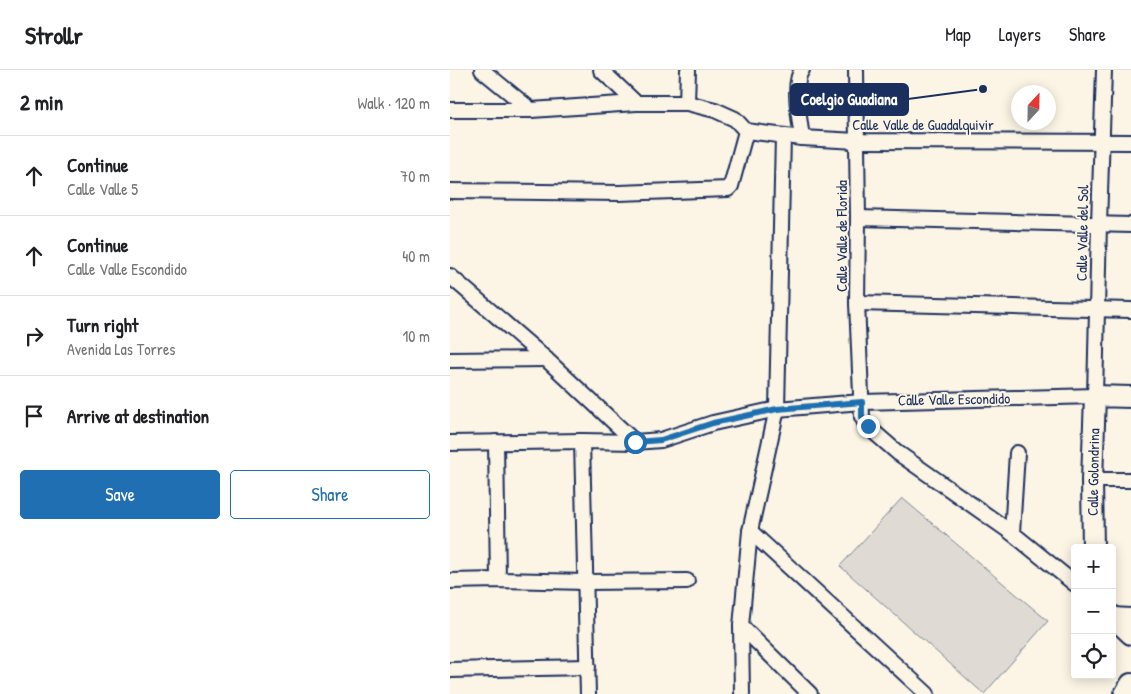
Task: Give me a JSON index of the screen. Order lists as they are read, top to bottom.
{
  "streets": {
    "street": [
      "Calle Valle de Guadalquivir",
      "Calle Valle del Sol",
      "Calle Valle de Florida",
      "Calle Valle Escondido",
      "Calle Golondrina"
    ]
  },
  "crossings": [
    ["Calle Valle de Guadalquivir", "Calle Valle del Sol"],
    ["Calle Valle de Guadalquivir", "Calle Valle de Florida"],
    ["Calle Valle del Sol", "Calle Valle Escondido"],
    ["Calle Valle del Sol", "Calle Golondrina"],
    ["Calle Valle de Florida", "Calle Valle Escondido"],
    ["Calle Valle Escondido", "Calle Golondrina"]
  ],
  "places": ["Coelgio Guadiana"],
  "north": "top",
  "page": {
    "header": "Strollr",
    "nav": ["Map", "Layers", "Share"],
    "heading": ["2 min", "Walk · 120 m"],
    "list": [
      ["Continue", "Calle Valle 5", "70 m"],
      ["Continue", "Calle Valle Escondido", "40 m"],
      ["Turn right", "Avenida Las Torres", "10 m"],
      "Arrive at destination"
    ],
    "buttons": ["Save", "Share"],
    "map_buttons": ["+", "−"]
  }
}
